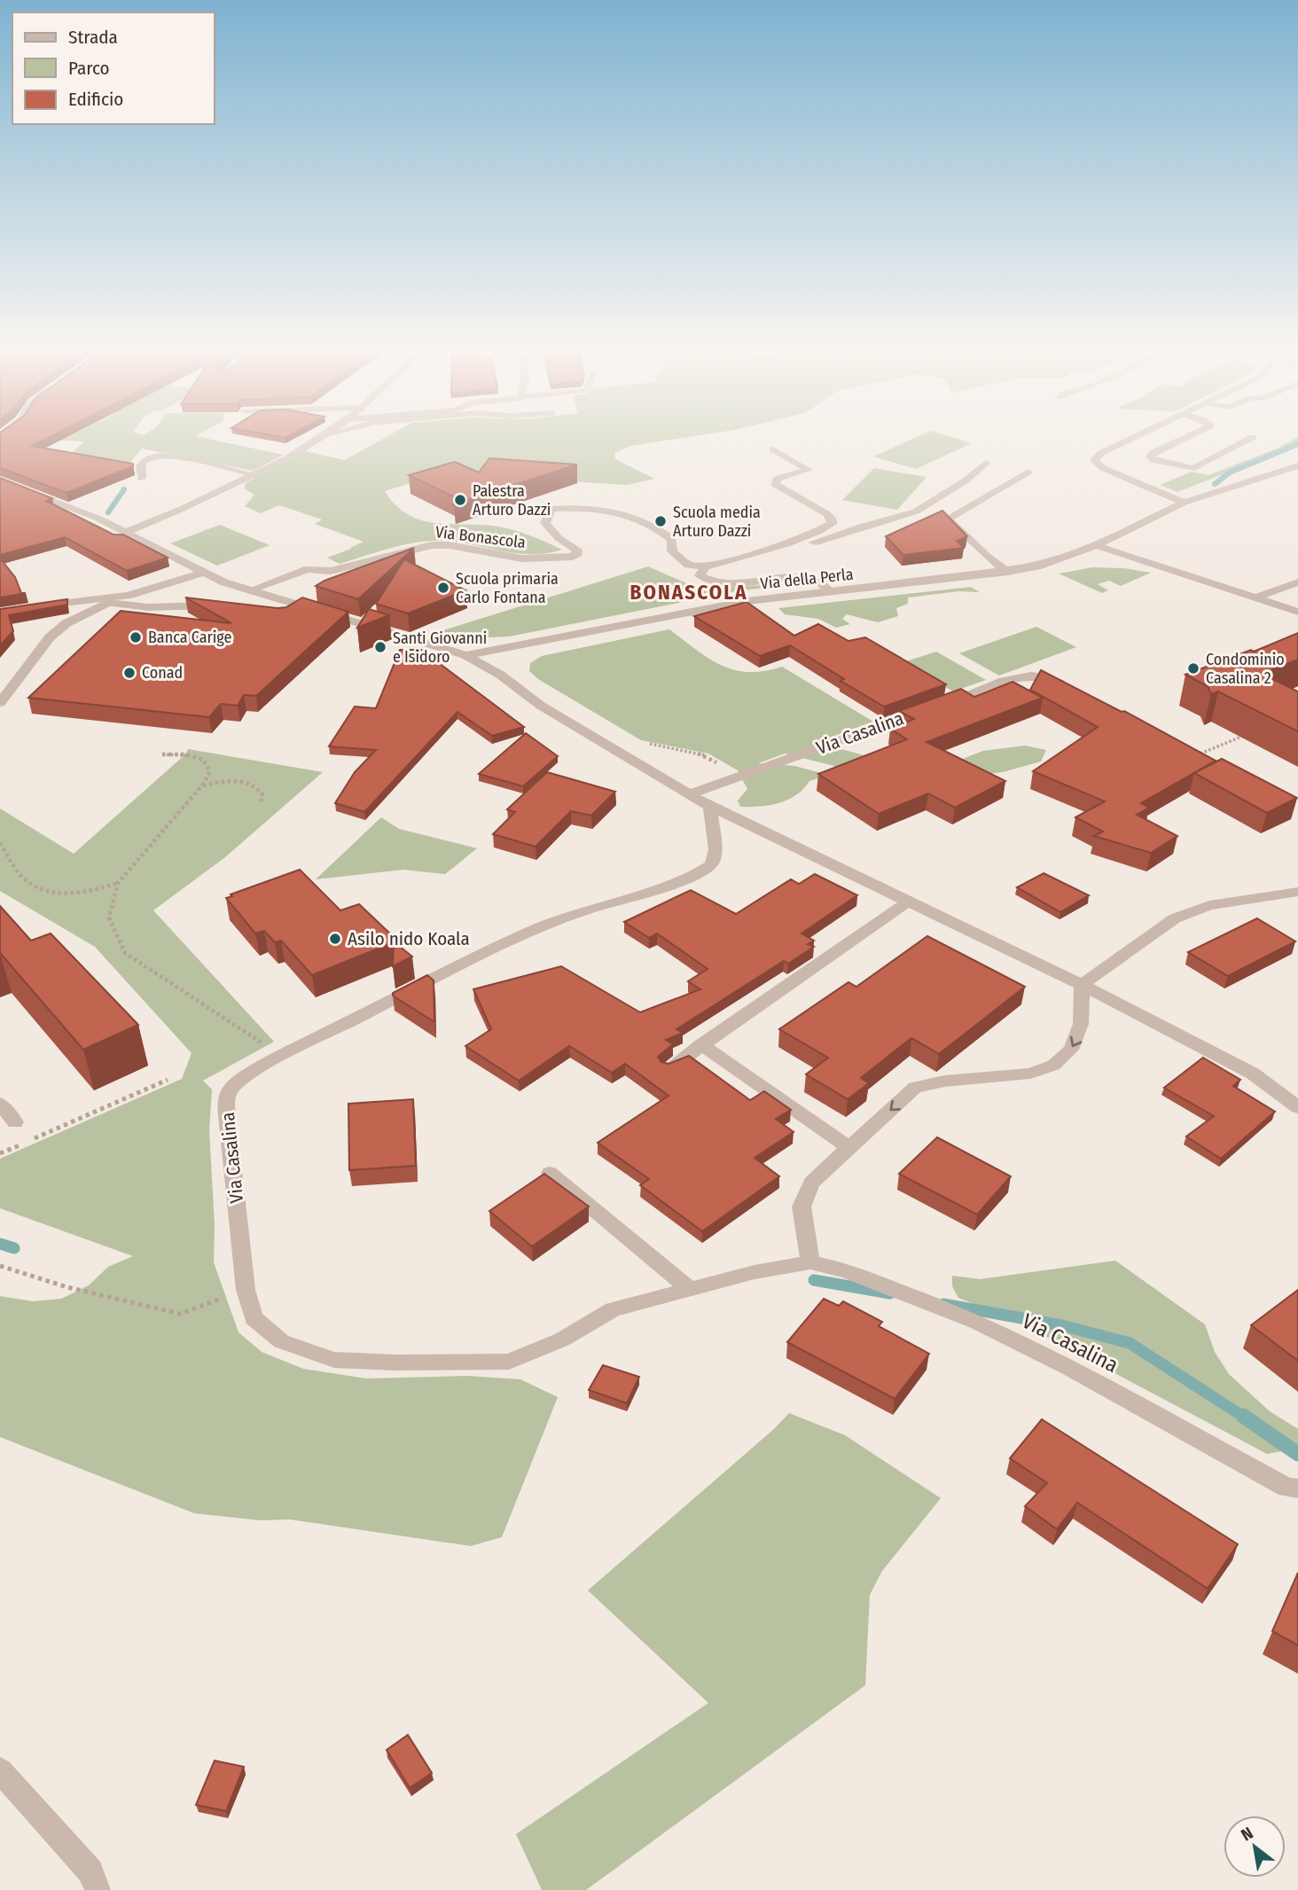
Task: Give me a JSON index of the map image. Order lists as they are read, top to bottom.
{
  "streets": {
    "street": ["Via Bonascola", "Via della Perla", "Via Casalina"]
  },
  "districts": ["BONASCOLA"],
  "places": [
    "Palestra Arturo Dazzi",
    "Scuola media Arturo Dazzi",
    "Scuola primaria Carlo Fontana",
    "Banca Carige",
    "Santi Giovanni e Isidoro",
    "Condominio Casalina 2",
    "Conad",
    "Asilo nido Koala"
  ],
  "legend": ["Strada", "Parco", "Edificio"],
  "north": "top left"
}
